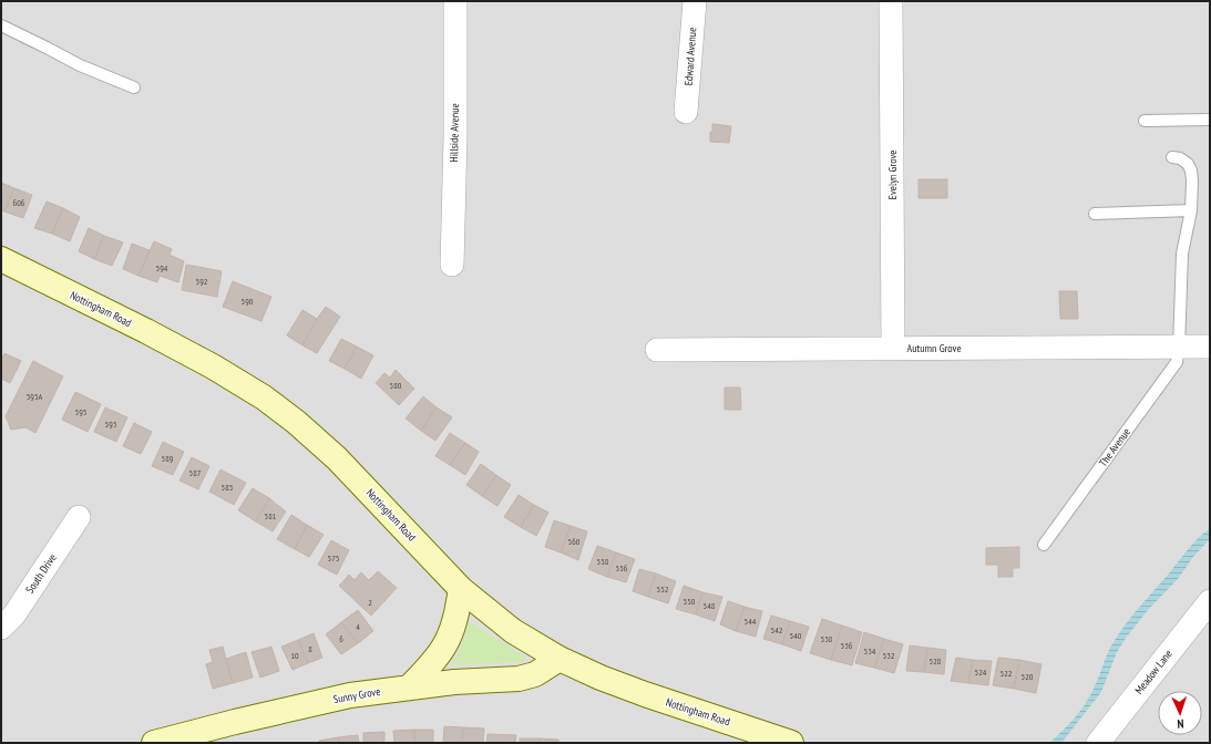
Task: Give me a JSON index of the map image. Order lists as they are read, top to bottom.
{
  "streets": {
    "street": [
      "Edward Avenue",
      "Hillside Avenue",
      "Evelyn Grove",
      "Nottingham Road",
      "Autumn Grove",
      "South Drive",
      "Meadow Lane",
      "Sunny Grove"
    ],
    "lane": ["The Avenue"]
  },
  "crossings": [
    ["Evelyn Grove", "Autumn Grove"],
    ["Nottingham Road", "Sunny Grove"],
    ["Autumn Grove", "The Avenue"]
  ],
  "house_numbers": [
    "606",
    "594",
    "592",
    "590",
    "580",
    "595A",
    "595",
    "593",
    "589",
    "587",
    "585",
    "581",
    "560",
    "575",
    "558",
    "556",
    "552",
    "550",
    "2",
    "548",
    "544",
    "4",
    "542",
    "540",
    "6",
    "538",
    "536",
    "8",
    "534",
    "10",
    "532",
    "528",
    "524",
    "522",
    "520"
  ],
  "north": "bottom"
}
